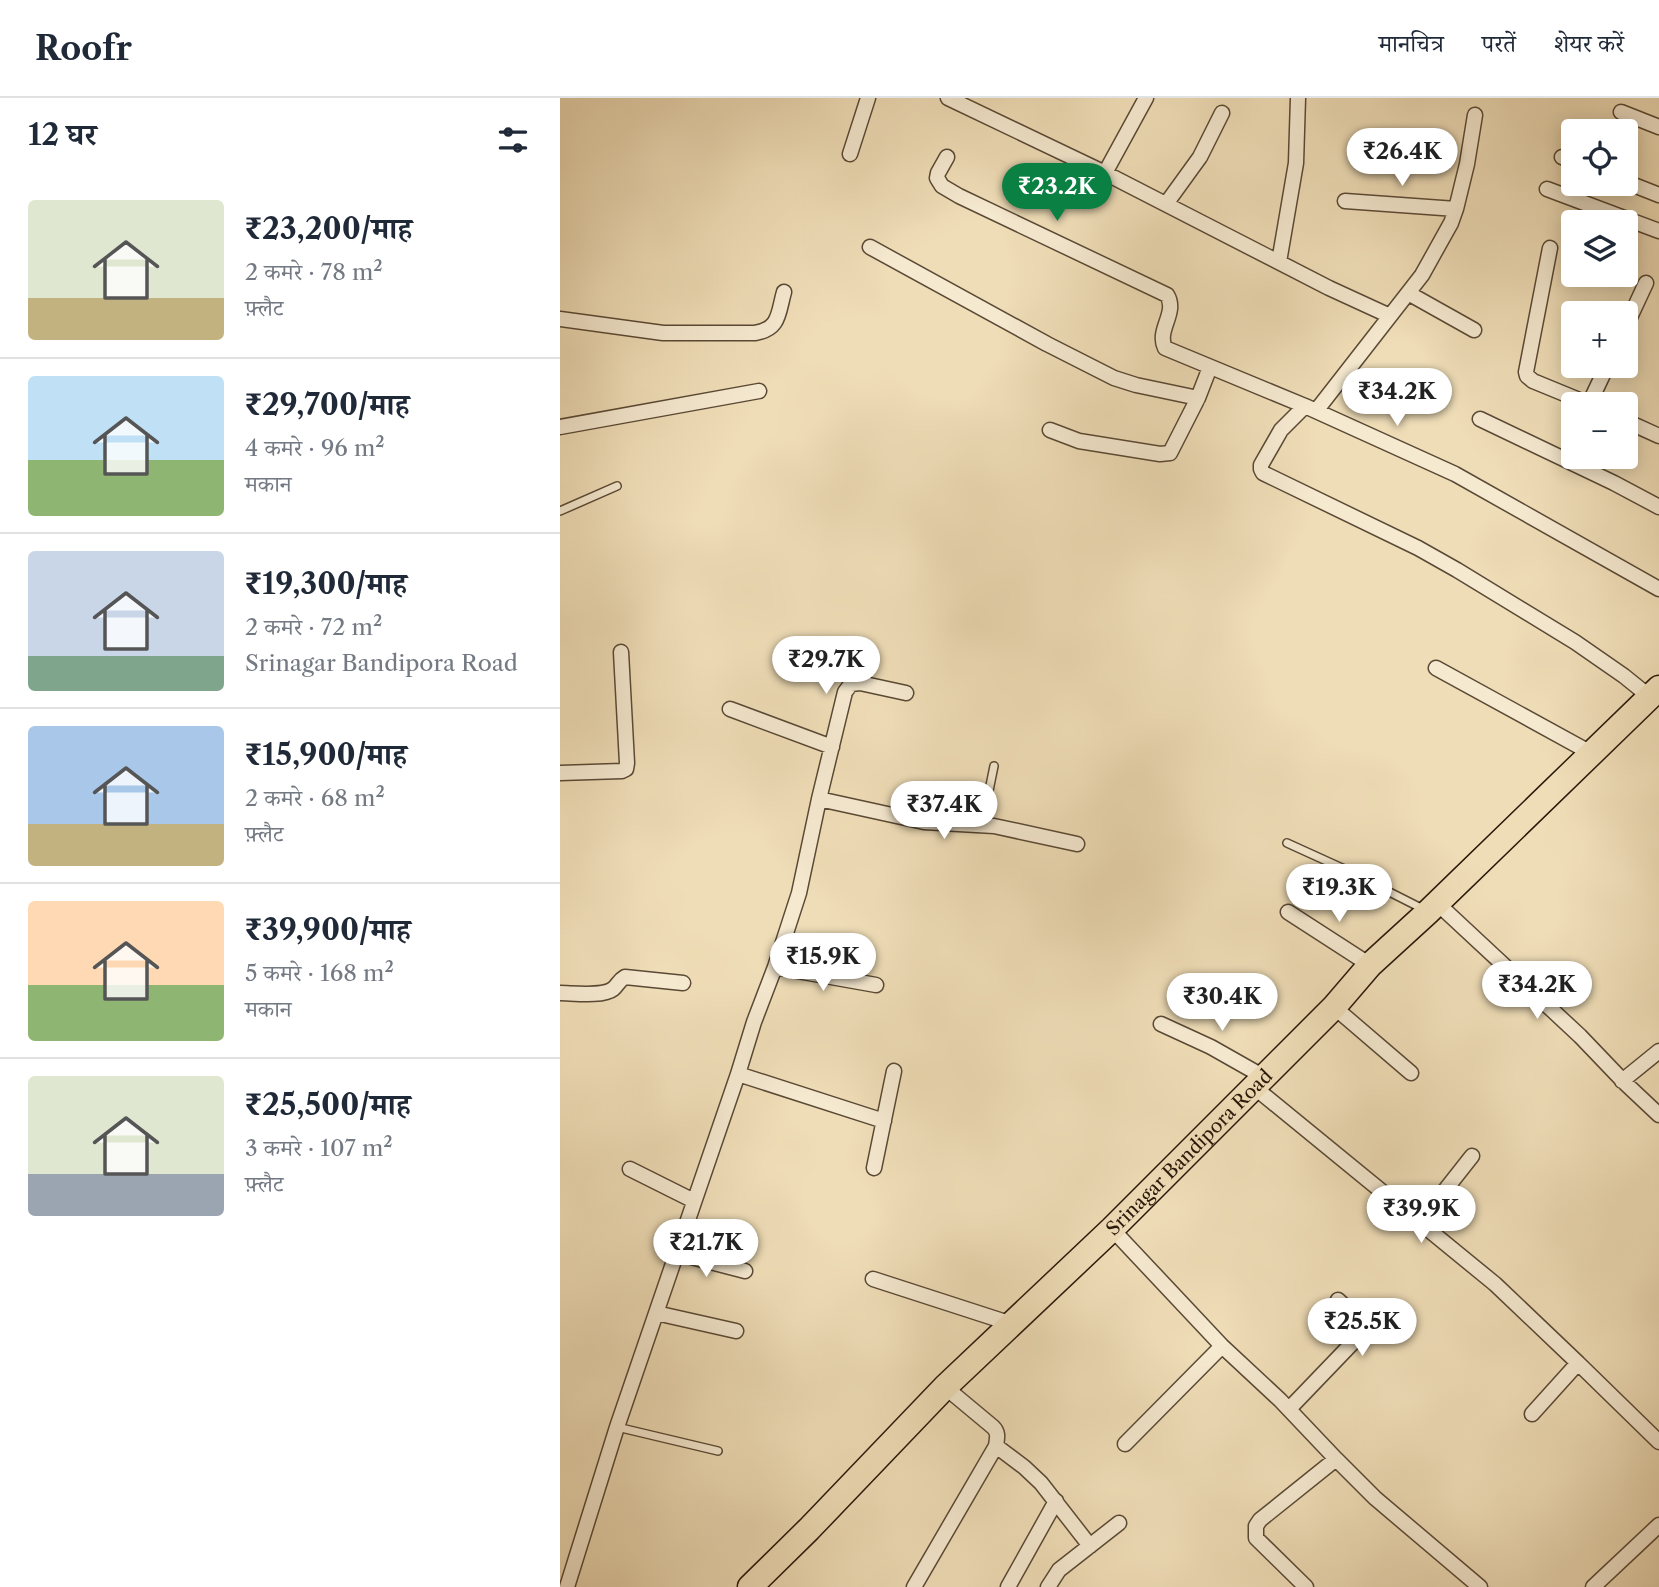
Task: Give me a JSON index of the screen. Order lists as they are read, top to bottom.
{
  "streets": {
    "highway": ["Srinagar Bandipora Road"]
  },
  "page": {
    "header": "Roofr",
    "nav": ["मानचित्र", "परतें", "शेयर करें"],
    "heading": "12 घर",
    "map_buttons": ["+", "−"],
    "price": [
      "₹26.4K",
      "₹23.2K",
      "₹34.2K",
      "₹29.7K",
      "₹37.4K",
      "₹19.3K",
      "₹15.9K",
      "₹34.2K",
      "₹30.4K",
      "₹39.9K",
      "₹21.7K",
      "₹25.5K"
    ],
    "list": [
      {
        "name": "₹23,200/माह",
        "note": "2 कमरे · 78 m² · फ़्लैट"
      },
      {
        "name": "₹29,700/माह",
        "note": "4 कमरे · 96 m² · मकान"
      },
      {
        "name": "₹19,300/माह",
        "note": "2 कमरे · 72 m² · Srinagar Bandipora Road"
      },
      {
        "name": "₹15,900/माह",
        "note": "2 कमरे · 68 m² · फ़्लैट"
      },
      {
        "name": "₹39,900/माह",
        "note": "5 कमरे · 168 m² · मकान"
      },
      {
        "name": "₹25,500/माह",
        "note": "3 कमरे · 107 m² · फ़्लैट"
      }
    ]
  }
}
